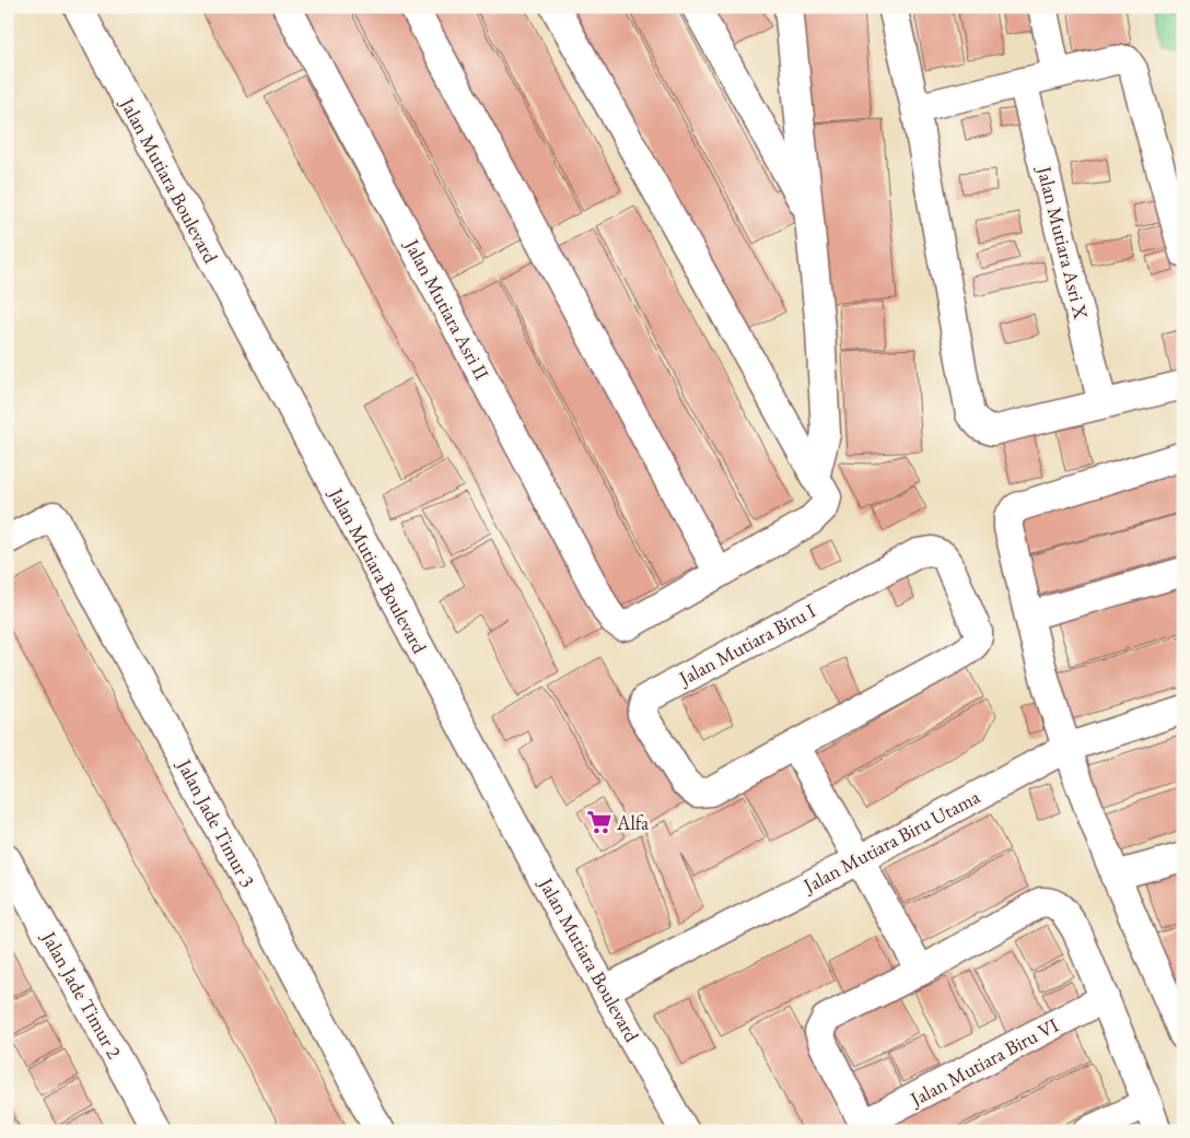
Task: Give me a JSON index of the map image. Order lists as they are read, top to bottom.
{
  "streets": {
    "street": [
      "Jalan Mutiara Boulevard",
      "Jalan Mutiara Asri X",
      "Jalan Mutiara Asri II",
      "Jalan Mutiara Biru I",
      "Jalan Jade Timur 3",
      "Jalan Mutiara Biru Utama",
      "Jalan Jade Timur 2",
      "Jalan Mutiara Biru VI"
    ]
  },
  "crossings": [
    ["Jalan Mutiara Boulevard", "Jalan Mutiara Biru Utama"]
  ],
  "places": {
    "supermarket": ["Alfa"]
  }
}
